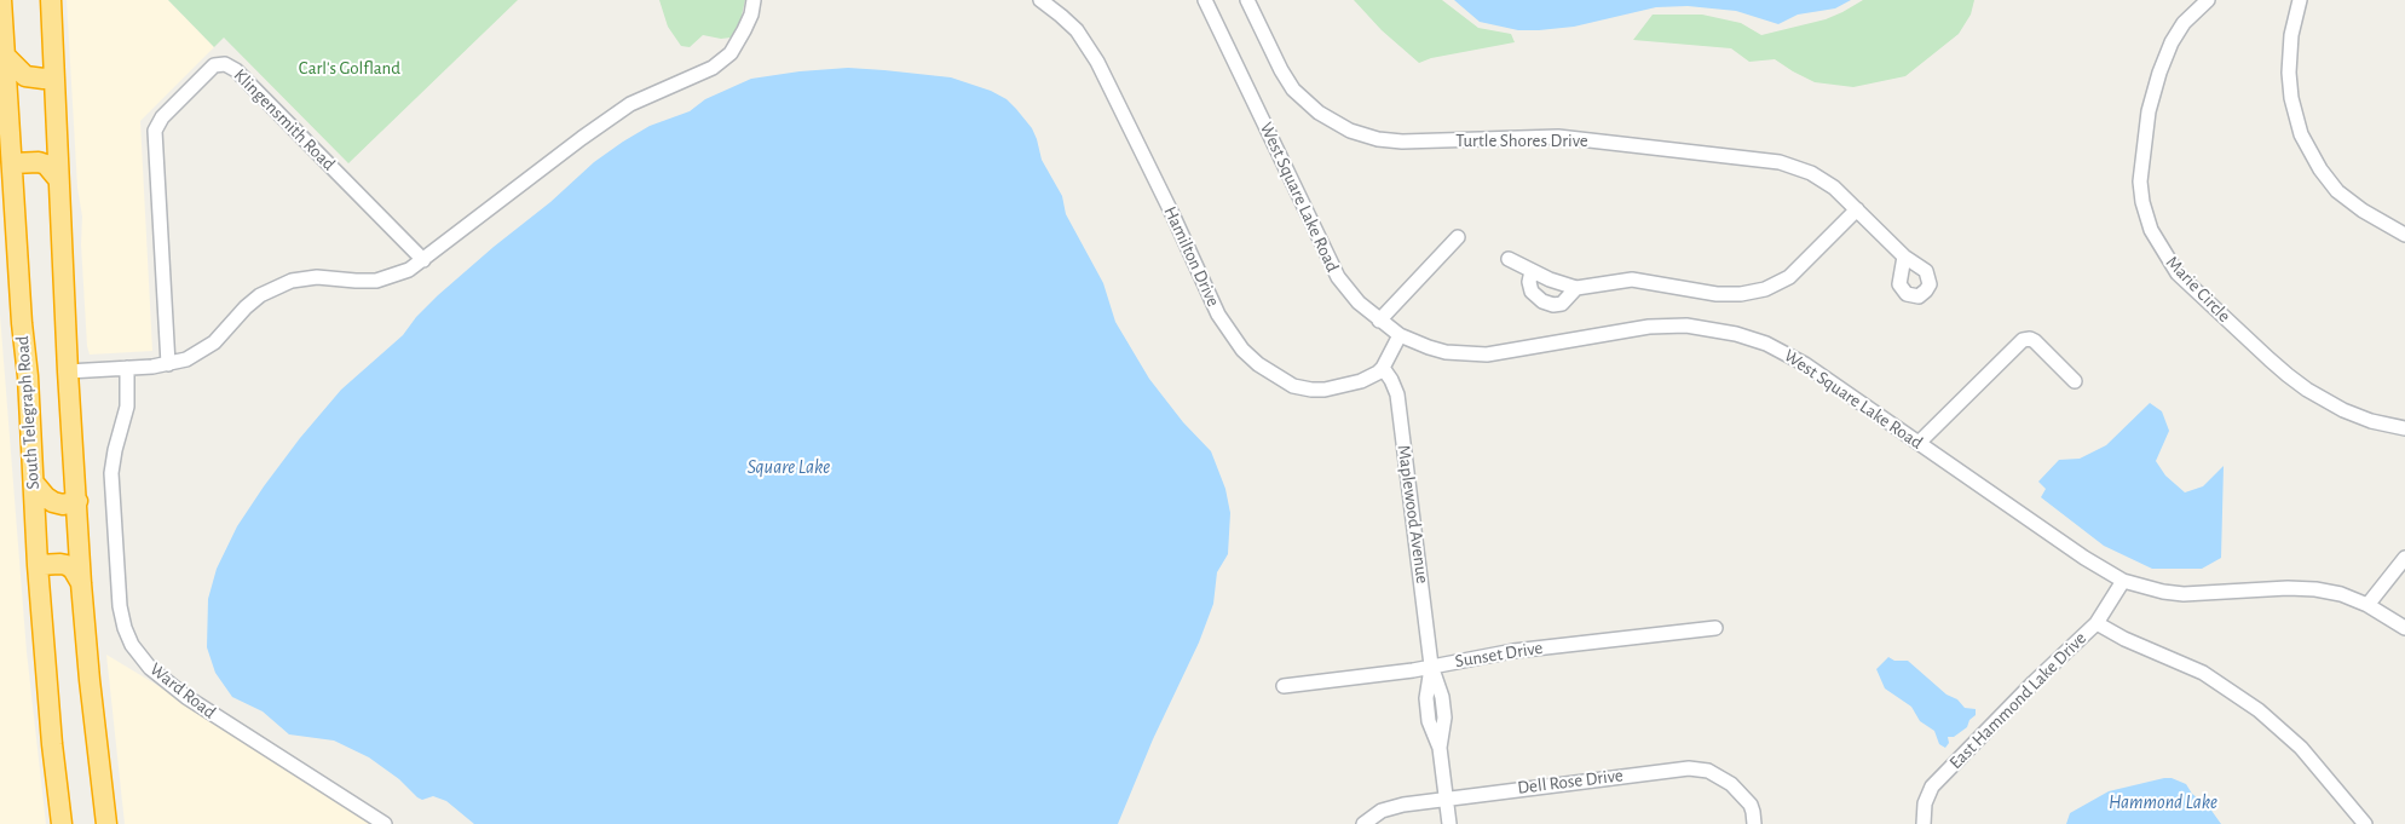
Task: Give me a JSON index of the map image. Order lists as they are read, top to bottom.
{
  "streets": {
    "highway": ["South Telegraph Road"],
    "street": [
      "Klingensmith Road",
      "Turtle Shores Drive",
      "West Square Lake Road",
      "Hamilton Drive",
      "Marie Circle",
      "Maplewood Avenue",
      "Sunset Drive",
      "Ward Road",
      "East Hammond Lake Drive",
      "Dell Rose Drive"
    ]
  },
  "crossings": [
    ["West Square Lake Road", "East Hammond Lake Drive"],
    ["Hamilton Drive", "Maplewood Avenue"],
    ["Maplewood Avenue", "Sunset Drive"],
    ["Maplewood Avenue", "Dell Rose Drive"]
  ],
  "water": ["Square Lake", "Hammond Lake"],
  "parks": ["Carl's Golfland"]
}
